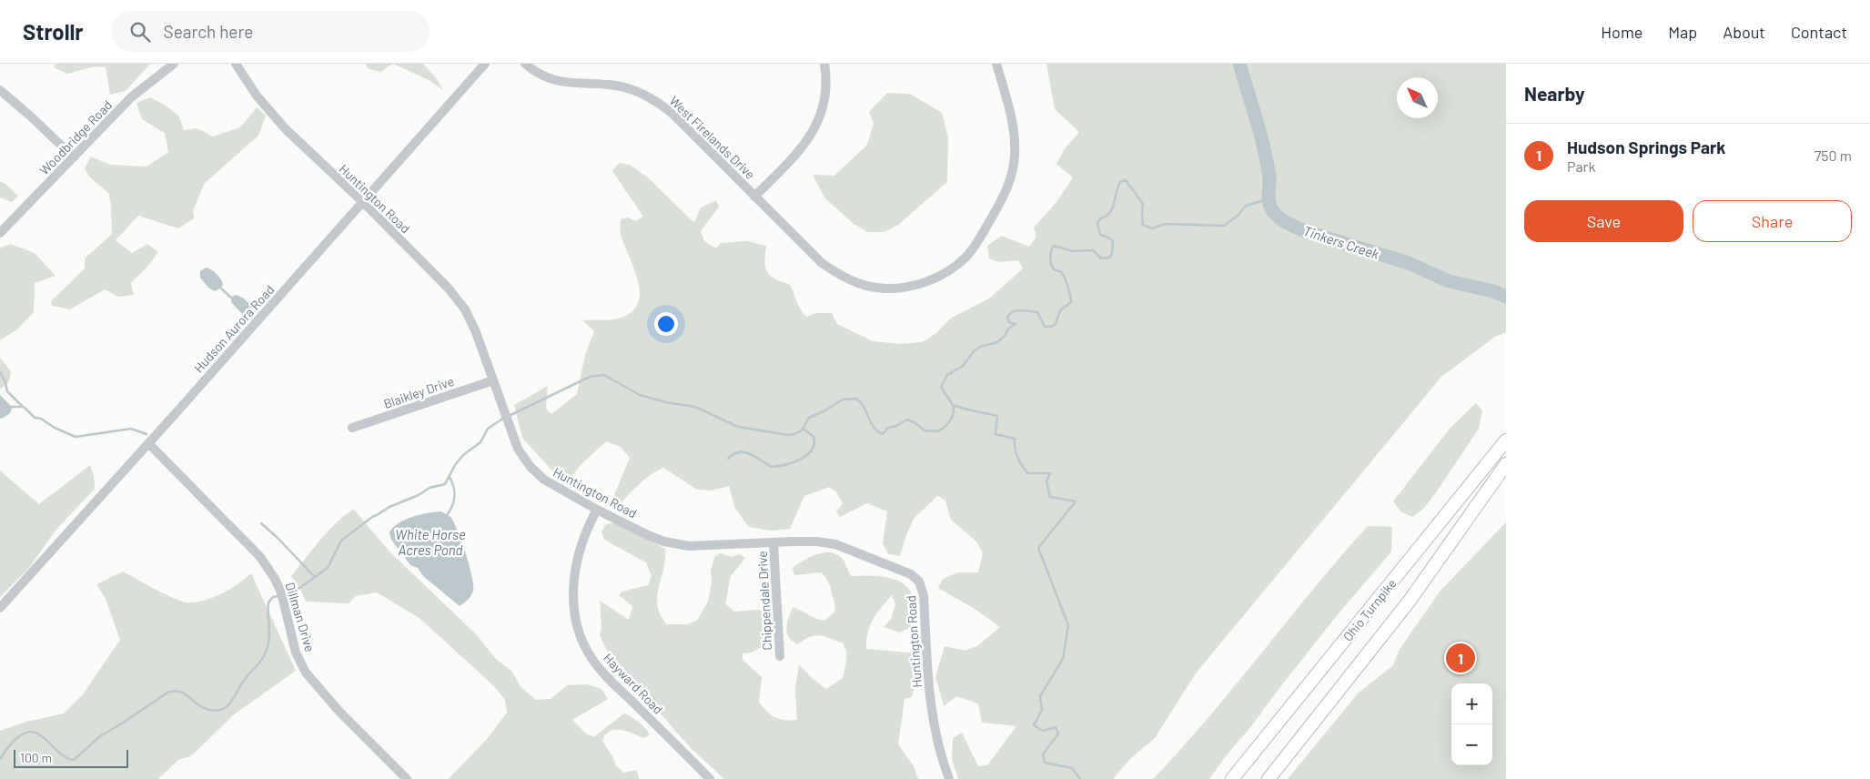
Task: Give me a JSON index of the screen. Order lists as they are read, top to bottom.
{
  "streets": {
    "highway": ["Ohio Turnpike"],
    "street": [
      "Woodbridge Road",
      "West Firelands Drive",
      "Huntington Road",
      "Hudson Aurora Road",
      "Blaikley Drive",
      "Chippendale Drive",
      "Dillman Drive",
      "Hayward Road"
    ]
  },
  "crossings": [
    ["Huntington Road", "Hudson Aurora Road"],
    ["Huntington Road", "Blaikley Drive"],
    ["Huntington Road", "Chippendale Drive"],
    ["Huntington Road", "Hayward Road"],
    ["Hudson Aurora Road", "Dillman Drive"]
  ],
  "water": ["Tinkers Creek", "White Horse Acres Pond"],
  "scale_bar": "100 m",
  "north": "top left",
  "page": {
    "header": "Strollr",
    "search": "Search here",
    "nav": [
      "Home",
      "Map",
      "About",
      "Contact"
    ],
    "heading": "Nearby",
    "list": [
      {
        "mark": "1",
        "name": "Hudson Springs Park",
        "note": "Park",
        "value": "750 m"
      }
    ],
    "buttons": ["Save", "Share"],
    "pins": "1",
    "map_buttons": ["+", "−"],
    "scale": "100 m"
  }
}
